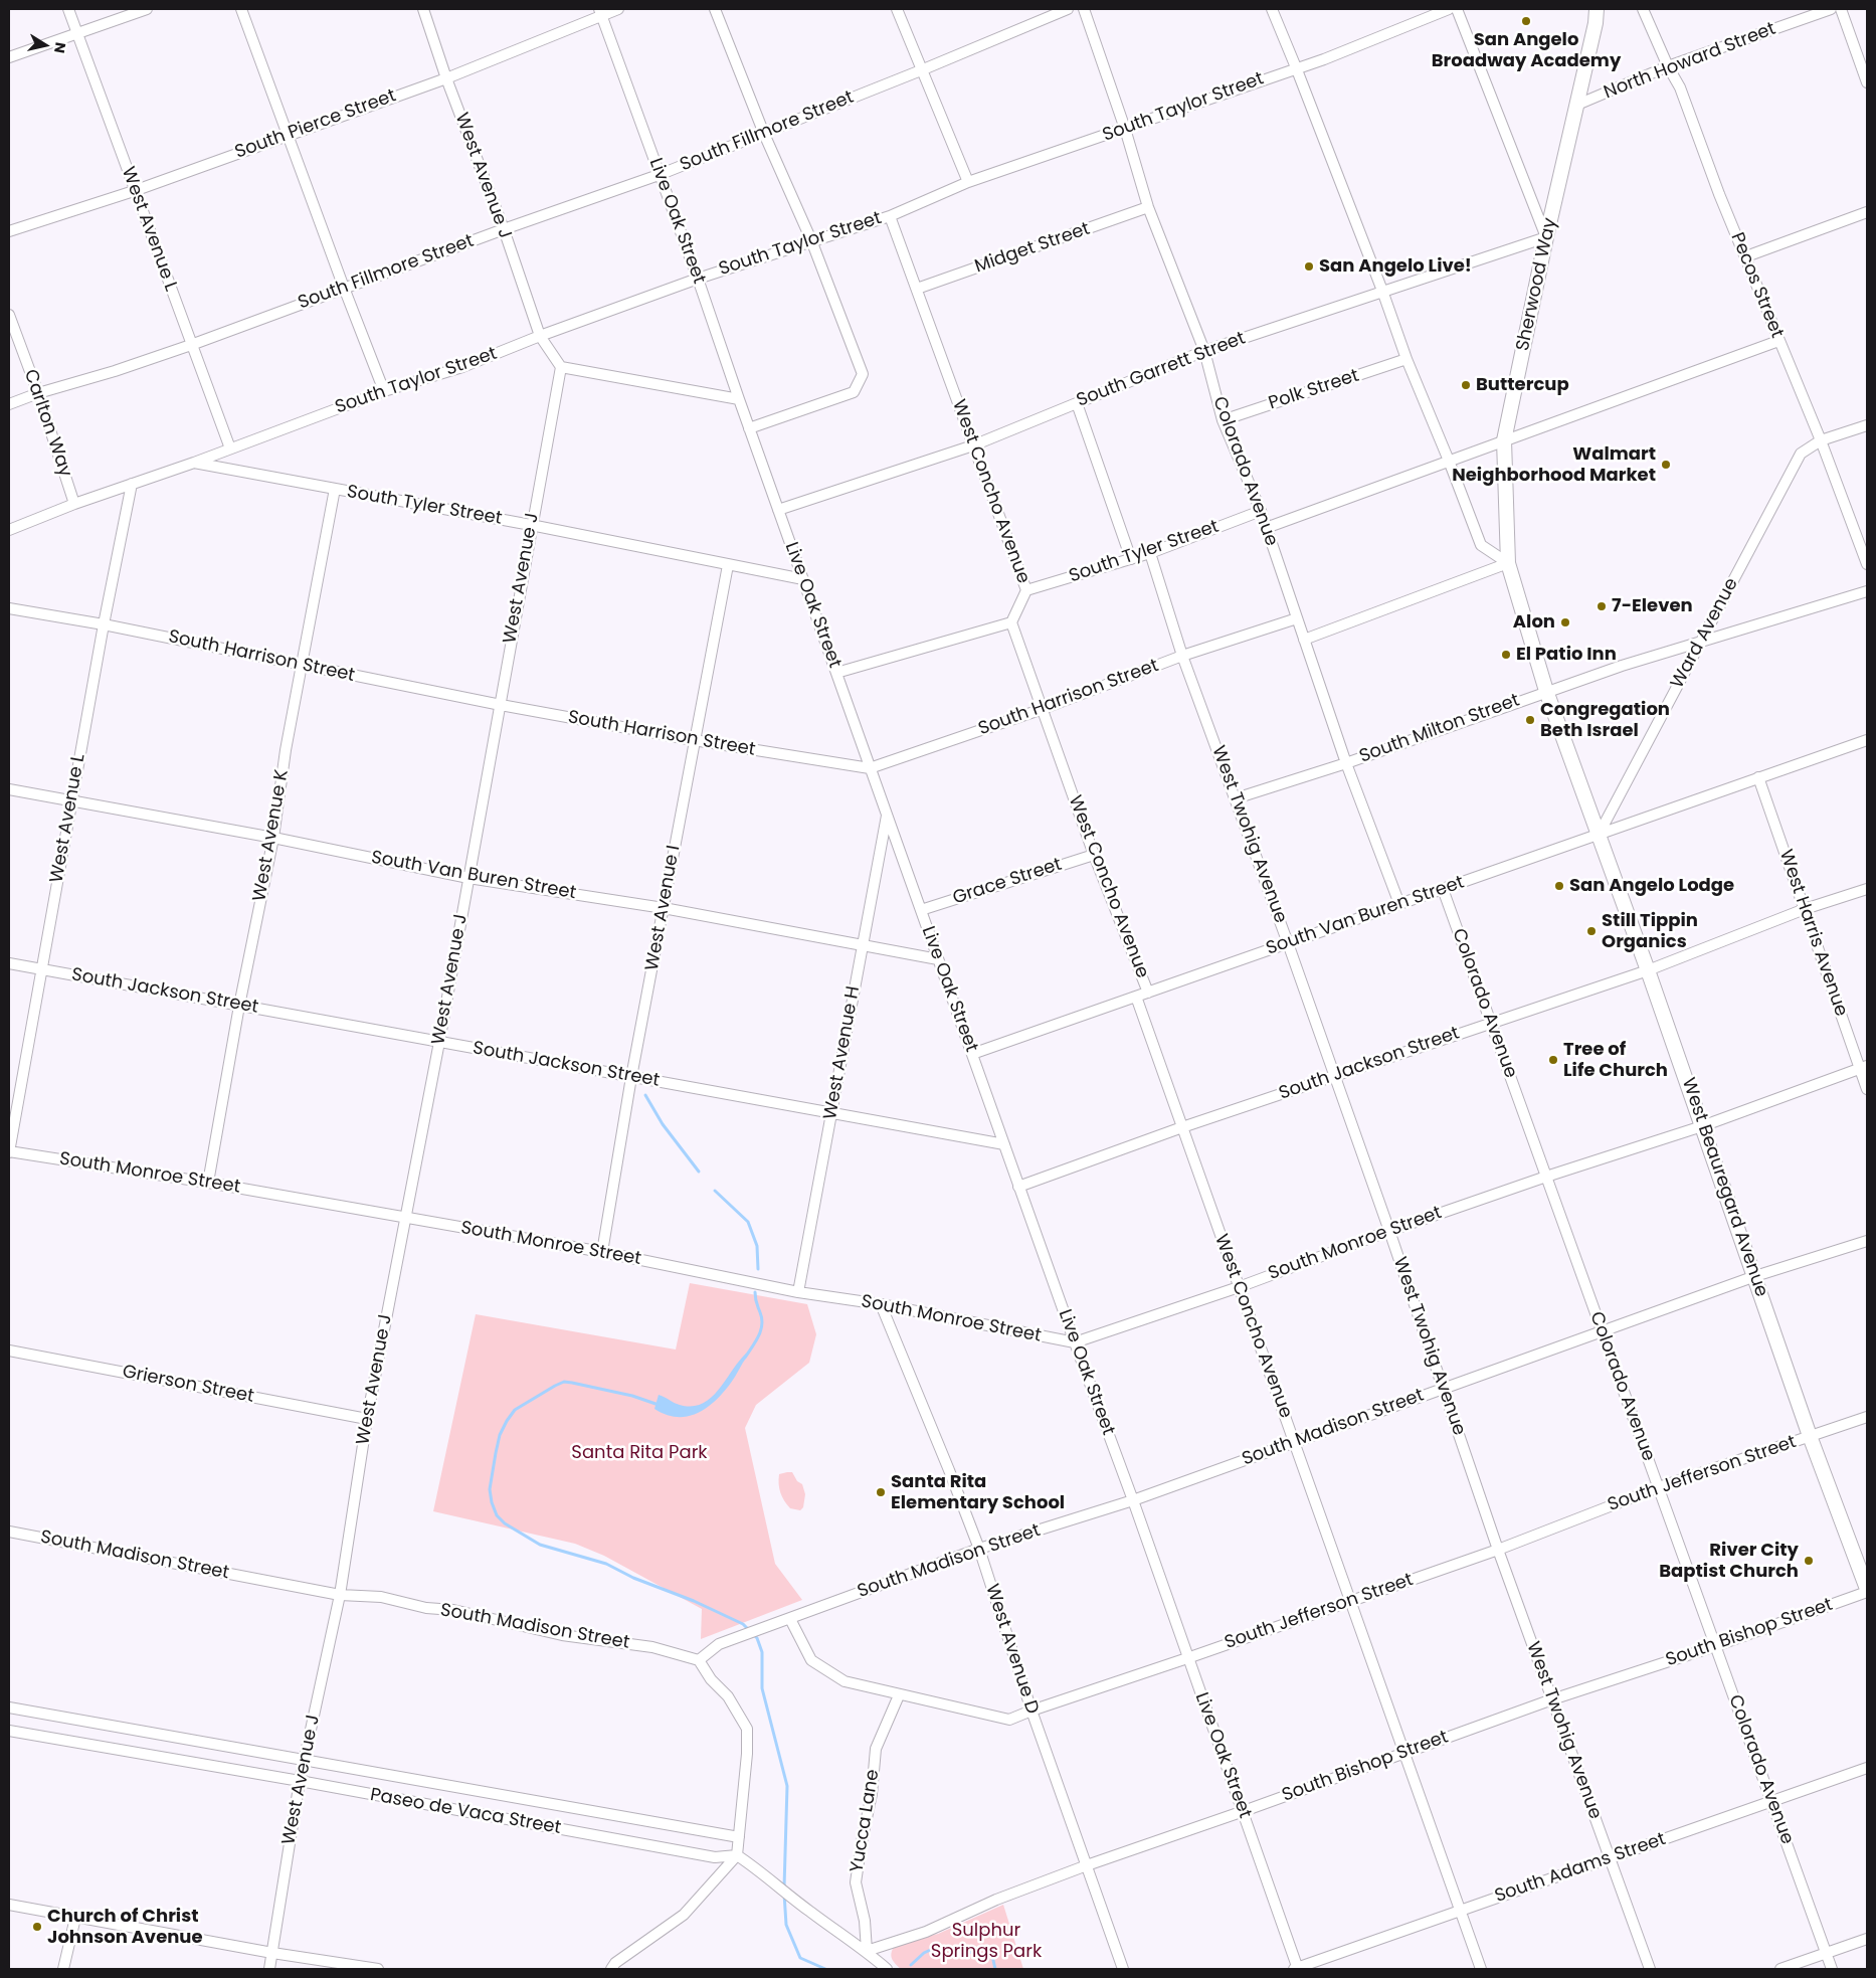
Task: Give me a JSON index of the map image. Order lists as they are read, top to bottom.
{
  "streets": {
    "main road": ["Sherwood Way", "West Beauregard Avenue"],
    "street": [
      "North Howard Street",
      "South Taylor Street",
      "South Pierce Street",
      "South Fillmore Street",
      "West Avenue J",
      "Live Oak Street",
      "West Avenue L",
      "Midget Street",
      "Pecos Street",
      "South Garrett Street",
      "Polk Street",
      "Carlton Way",
      "Colorado Avenue",
      "West Concho Avenue",
      "South Tyler Street",
      "Ward Avenue",
      "South Harrison Street",
      "South Milton Street",
      "West Twohig Avenue",
      "West Avenue K",
      "South Van Buren Street",
      "Grace Street",
      "West Avenue I",
      "West Harris Avenue",
      "South Jackson Street",
      "West Avenue H",
      "South Monroe Street",
      "Grierson Street",
      "South Madison Street",
      "South Jefferson Street",
      "South Bishop Street",
      "West Avenue D",
      "Paseo de Vaca Street",
      "Yucca Lane",
      "South Adams Street"
    ]
  },
  "crossings": [
    ["North Howard Street", "Sherwood Way"],
    ["North Howard Street", "Pecos Street"],
    ["South Taylor Street", "West Avenue J"],
    ["South Taylor Street", "Live Oak Street"],
    ["South Taylor Street", "West Avenue L"],
    ["South Taylor Street", "Carlton Way"],
    ["South Taylor Street", "Colorado Avenue"],
    ["South Taylor Street", "West Concho Avenue"],
    ["South Taylor Street", "South Tyler Street"],
    ["South Pierce Street", "West Avenue J"],
    ["South Pierce Street", "Live Oak Street"],
    ["South Pierce Street", "West Avenue L"],
    ["South Fillmore Street", "West Avenue J"],
    ["South Fillmore Street", "Live Oak Street"],
    ["South Fillmore Street", "West Avenue L"],
    ["South Fillmore Street", "Carlton Way"],
    ["West Avenue J", "South Tyler Street"],
    ["West Avenue J", "South Harrison Street"],
    ["West Avenue J", "South Van Buren Street"],
    ["West Avenue J", "South Jackson Street"],
    ["West Avenue J", "South Monroe Street"],
    ["West Avenue J", "Grierson Street"],
    ["West Avenue J", "South Madison Street"],
    ["West Avenue J", "Paseo de Vaca Street"],
    ["Live Oak Street", "South Garrett Street"],
    ["Live Oak Street", "South Tyler Street"],
    ["Live Oak Street", "South Harrison Street"],
    ["Live Oak Street", "South Van Buren Street"],
    ["Live Oak Street", "Grace Street"],
    ["Live Oak Street", "South Jackson Street"],
    ["Live Oak Street", "West Avenue H"],
    ["Live Oak Street", "South Monroe Street"],
    ["Live Oak Street", "South Madison Street"],
    ["Live Oak Street", "South Jefferson Street"],
    ["Live Oak Street", "South Bishop Street"],
    ["Live Oak Street", "South Adams Street"],
    ["West Avenue L", "South Harrison Street"],
    ["West Avenue L", "South Van Buren Street"],
    ["West Avenue L", "South Jackson Street"],
    ["West Avenue L", "South Monroe Street"],
    ["Midget Street", "Colorado Avenue"],
    ["Midget Street", "West Concho Avenue"],
    ["Sherwood Way", "South Garrett Street"],
    ["Sherwood Way", "West Beauregard Avenue"],
    ["Pecos Street", "Ward Avenue"],
    ["South Garrett Street", "Colorado Avenue"],
    ["South Garrett Street", "West Concho Avenue"],
    ["Polk Street", "Colorado Avenue"],
    ["Colorado Avenue", "South Tyler Street"],
    ["Colorado Avenue", "South Harrison Street"],
    ["Colorado Avenue", "South Milton Street"],
    ["Colorado Avenue", "South Van Buren Street"],
    ["Colorado Avenue", "South Jackson Street"],
    ["Colorado Avenue", "South Monroe Street"],
    ["Colorado Avenue", "South Madison Street"],
    ["Colorado Avenue", "South Jefferson Street"],
    ["Colorado Avenue", "South Bishop Street"],
    ["Colorado Avenue", "South Adams Street"],
    ["West Concho Avenue", "South Tyler Street"],
    ["West Concho Avenue", "South Harrison Street"],
    ["West Concho Avenue", "South Van Buren Street"],
    ["West Concho Avenue", "Grace Street"],
    ["West Concho Avenue", "South Jackson Street"],
    ["West Concho Avenue", "South Monroe Street"],
    ["West Concho Avenue", "South Madison Street"],
    ["West Concho Avenue", "South Jefferson Street"],
    ["West Concho Avenue", "South Bishop Street"],
    ["West Concho Avenue", "South Adams Street"],
    ["South Tyler Street", "West Twohig Avenue"],
    ["South Tyler Street", "West Avenue K"],
    ["South Tyler Street", "West Avenue I"],
    ["Ward Avenue", "South Milton Street"],
    ["Ward Avenue", "South Van Buren Street"],
    ["Ward Avenue", "West Beauregard Avenue"],
    ["South Harrison Street", "West Twohig Avenue"],
    ["South Harrison Street", "West Avenue K"],
    ["South Harrison Street", "West Avenue I"],
    ["South Milton Street", "West Twohig Avenue"],
    ["South Milton Street", "West Beauregard Avenue"],
    ["West Twohig Avenue", "South Van Buren Street"],
    ["West Twohig Avenue", "South Jackson Street"],
    ["West Twohig Avenue", "South Monroe Street"],
    ["West Twohig Avenue", "South Madison Street"],
    ["West Twohig Avenue", "South Jefferson Street"],
    ["West Twohig Avenue", "South Bishop Street"],
    ["West Twohig Avenue", "South Adams Street"],
    ["West Avenue K", "South Van Buren Street"],
    ["West Avenue K", "South Jackson Street"],
    ["West Avenue K", "South Monroe Street"],
    ["South Van Buren Street", "West Avenue I"],
    ["South Van Buren Street", "West Harris Avenue"],
    ["South Van Buren Street", "West Avenue H"],
    ["South Van Buren Street", "West Beauregard Avenue"],
    ["West Avenue I", "South Jackson Street"],
    ["West Avenue I", "South Monroe Street"],
    ["West Harris Avenue", "South Jackson Street"],
    ["West Harris Avenue", "South Monroe Street"],
    ["South Jackson Street", "West Avenue H"],
    ["South Jackson Street", "West Beauregard Avenue"],
    ["West Avenue H", "South Monroe Street"],
    ["South Monroe Street", "West Beauregard Avenue"],
    ["South Monroe Street", "West Avenue D"],
    ["West Beauregard Avenue", "South Madison Street"],
    ["West Beauregard Avenue", "South Jefferson Street"],
    ["West Beauregard Avenue", "South Bishop Street"],
    ["South Madison Street", "South Jefferson Street"],
    ["South Madison Street", "West Avenue D"],
    ["South Jefferson Street", "West Avenue D"],
    ["South Jefferson Street", "Yucca Lane"],
    ["South Bishop Street", "West Avenue D"],
    ["South Bishop Street", "Yucca Lane"]
  ],
  "parks": ["Santa Rita Park", "Sulphur Springs Park"],
  "places": [
    "San Angelo Broadway Academy",
    "San Angelo Live!",
    "Buttercup",
    "Walmart Neighborhood Market",
    "7-Eleven",
    "Alon",
    "El Patio Inn",
    "Congregation Beth Israel",
    "San Angelo Lodge",
    "Still Tippin Organics",
    "Tree of Life Church",
    "Santa Rita Elementary School",
    "River City Baptist Church",
    "Church of Christ Johnson Avenue"
  ],
  "north": "right"
}
